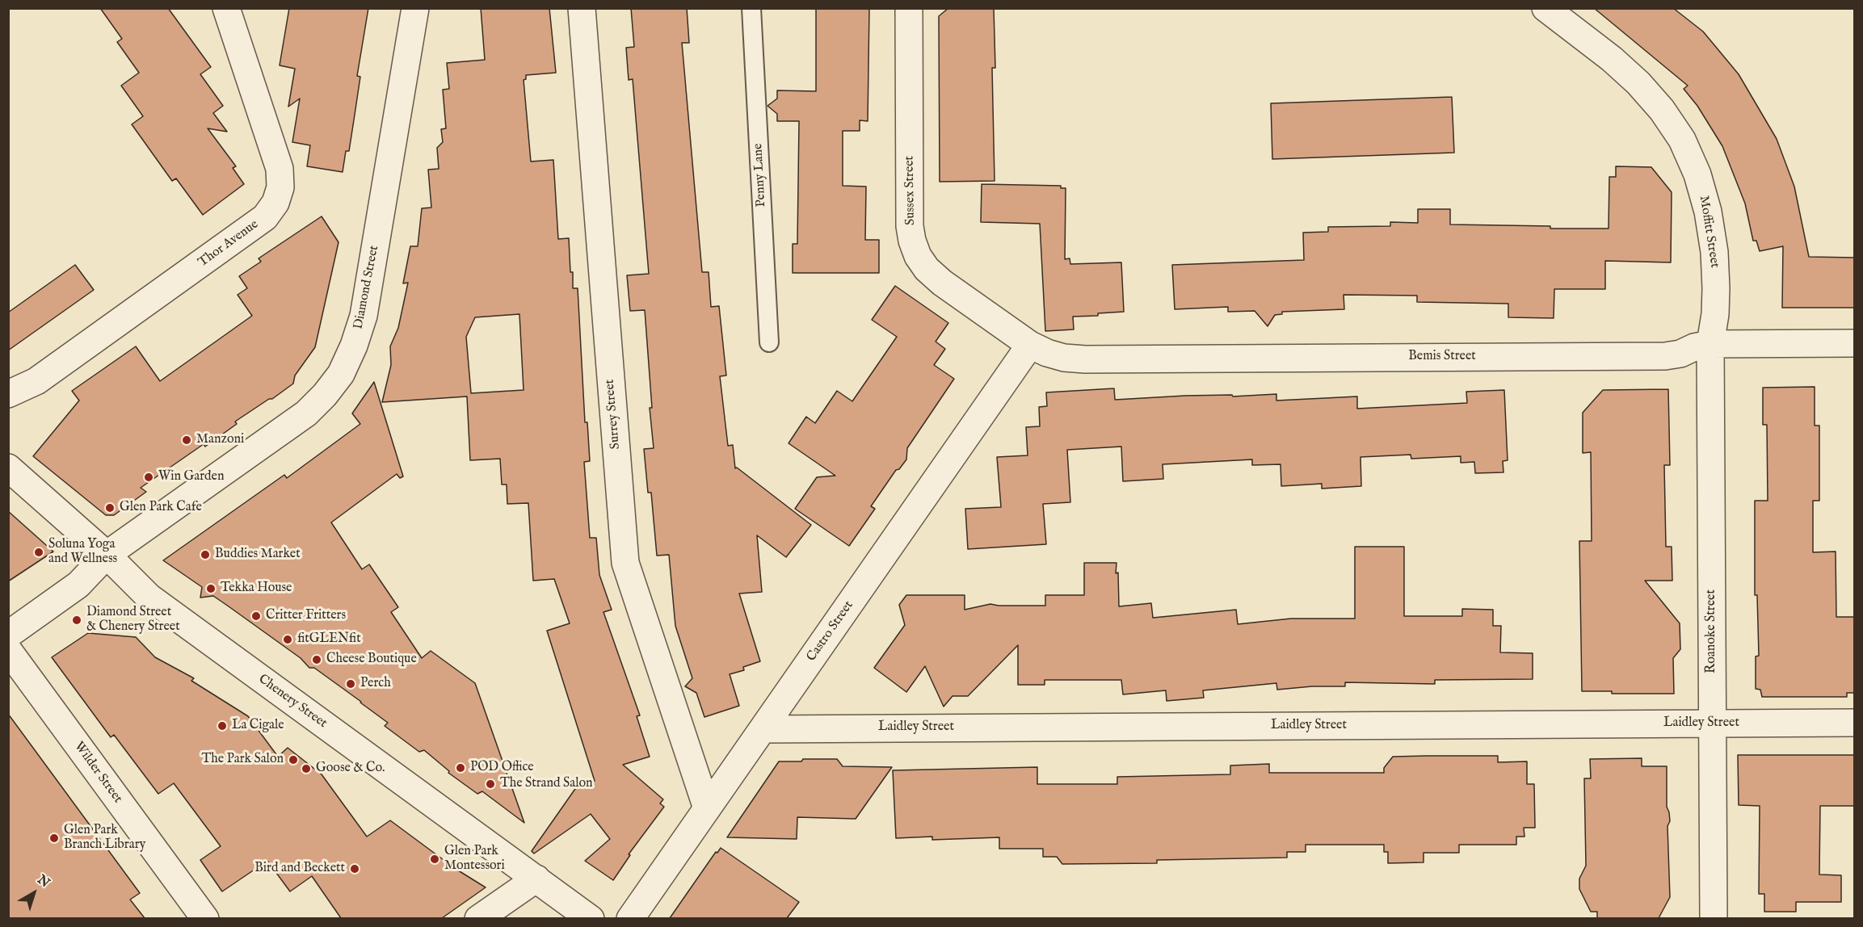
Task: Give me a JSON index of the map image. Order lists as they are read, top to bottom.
{
  "streets": {
    "street": [
      "Sussex Street",
      "Moffitt Street",
      "Thor Avenue",
      "Diamond Street",
      "Bemis Street",
      "Surrey Street",
      "Castro Street",
      "Roanoke Street",
      "Chenery Street",
      "Laidley Street",
      "Wilder Street"
    ],
    "lane": ["Penny Lane"]
  },
  "crossings": [
    ["Sussex Street", "Bemis Street"],
    ["Sussex Street", "Castro Street"],
    ["Moffitt Street", "Bemis Street"],
    ["Moffitt Street", "Roanoke Street"],
    ["Diamond Street", "Chenery Street"],
    ["Bemis Street", "Castro Street"],
    ["Bemis Street", "Roanoke Street"],
    ["Surrey Street", "Castro Street"],
    ["Castro Street", "Laidley Street"],
    ["Roanoke Street", "Laidley Street"]
  ],
  "places": [
    "Manzoni",
    "Win Garden",
    "Glen Park Cafe",
    "Soluna Yoga and Wellness",
    "Buddies Market",
    "Tekka House",
    "Critter Fritters",
    "Diamond Street & Chenery Street",
    "fitGLENfit",
    "Cheese Boutique",
    "Perch",
    "La Cigale",
    "The Park Salon",
    "POD Office",
    "Goose & Co.",
    "The Strand Salon",
    "Glen Park Branch Library",
    "Glen Park Montessori",
    "Bird and Beckett"
  ],
  "north": "top right"
}
